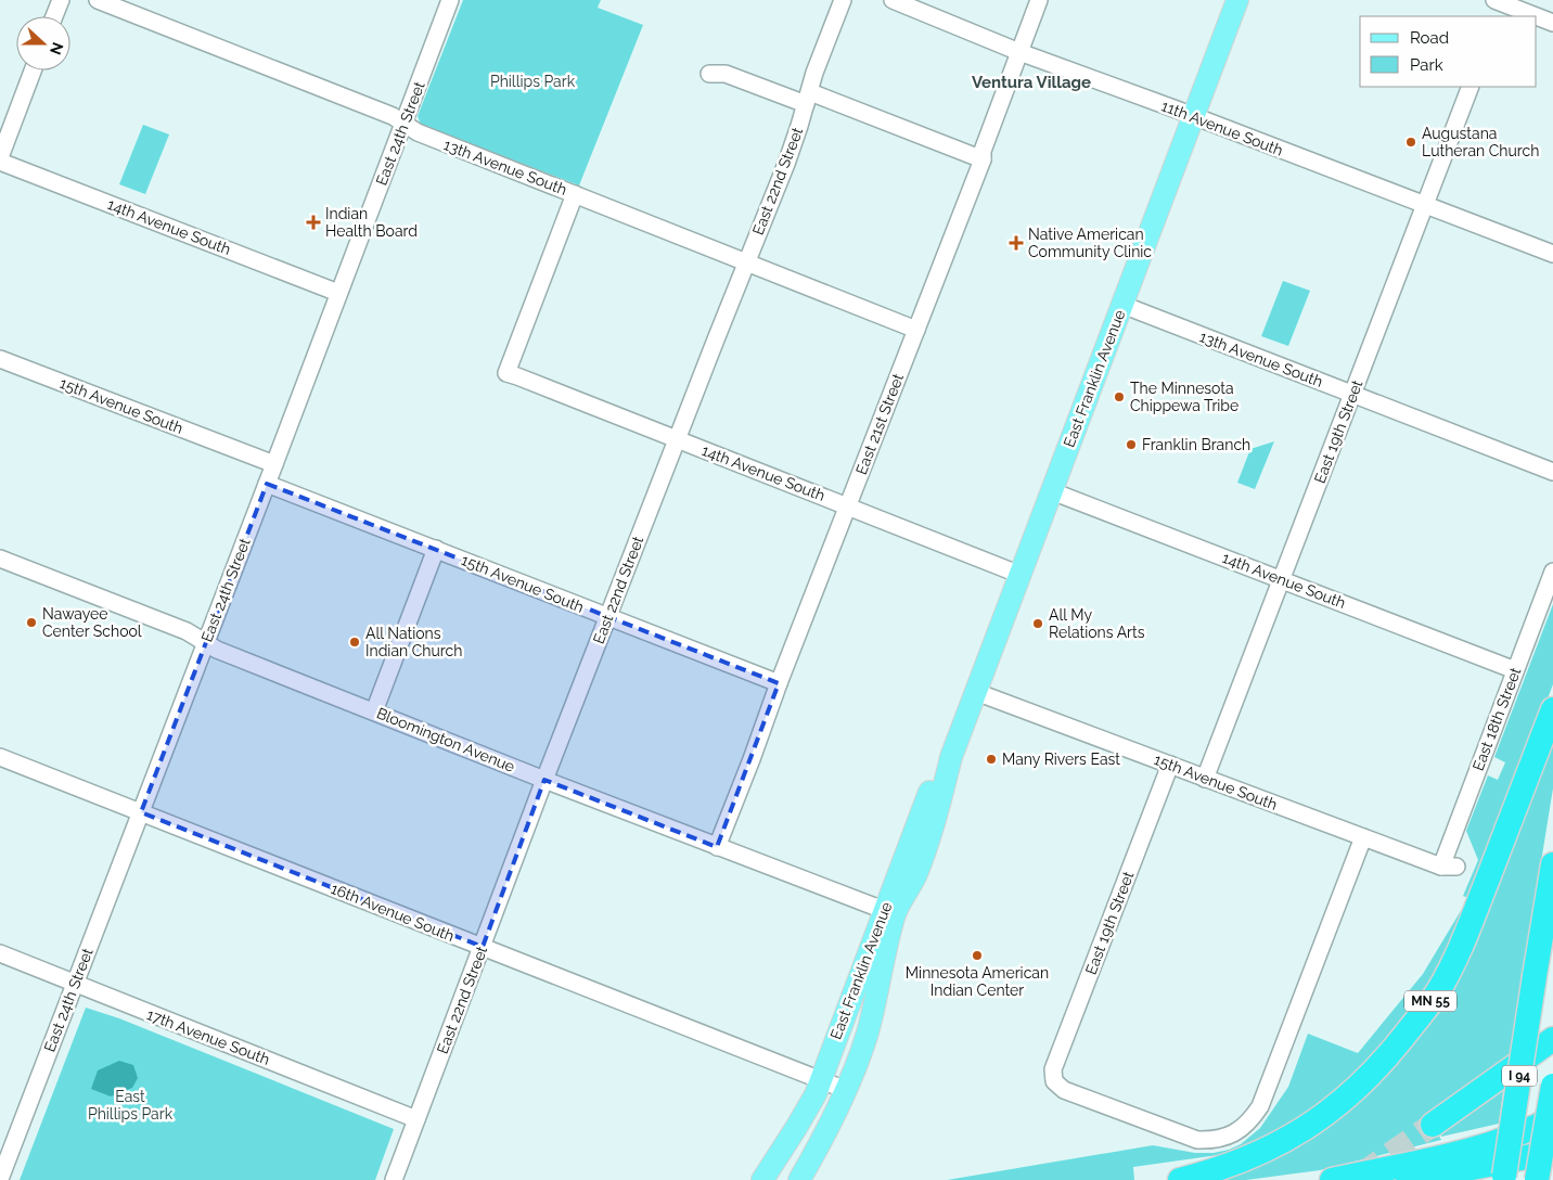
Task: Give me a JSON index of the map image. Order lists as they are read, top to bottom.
{
  "streets": {
    "highway": ["MN 55", "I 94"],
    "main road": ["East Franklin Avenue"],
    "street": [
      "11th Avenue South",
      "East 24th Street",
      "13th Avenue South",
      "East 22nd Street",
      "14th Avenue South",
      "15th Avenue South",
      "East 21st Street",
      "East 19th Street",
      "East 18th Street",
      "Bloomington Avenue",
      "16th Avenue South",
      "17th Avenue South"
    ]
  },
  "crossings": [
    ["11th Avenue South", "East Franklin Avenue"],
    ["11th Avenue South", "East 21st Street"],
    ["11th Avenue South", "East 19th Street"],
    ["East 24th Street", "13th Avenue South"],
    ["East 24th Street", "14th Avenue South"],
    ["East 24th Street", "15th Avenue South"],
    ["East 24th Street", "Bloomington Avenue"],
    ["East 24th Street", "16th Avenue South"],
    ["East 24th Street", "17th Avenue South"],
    ["13th Avenue South", "East 22nd Street"],
    ["13th Avenue South", "14th Avenue South"],
    ["13th Avenue South", "East Franklin Avenue"],
    ["13th Avenue South", "East 21st Street"],
    ["13th Avenue South", "East 19th Street"],
    ["East 22nd Street", "14th Avenue South"],
    ["East 22nd Street", "15th Avenue South"],
    ["East 22nd Street", "Bloomington Avenue"],
    ["East 22nd Street", "16th Avenue South"],
    ["East 22nd Street", "17th Avenue South"],
    ["14th Avenue South", "East Franklin Avenue"],
    ["14th Avenue South", "East 21st Street"],
    ["14th Avenue South", "East 19th Street"],
    ["14th Avenue South", "East 18th Street"],
    ["East Franklin Avenue", "15th Avenue South"],
    ["East Franklin Avenue", "Bloomington Avenue"],
    ["East Franklin Avenue", "16th Avenue South"],
    ["15th Avenue South", "East 21st Street"],
    ["15th Avenue South", "East 19th Street"],
    ["15th Avenue South", "East 18th Street"],
    ["East 21st Street", "Bloomington Avenue"]
  ],
  "districts": ["Ventura Village"],
  "parks": ["Phillips Park", "East Phillips Park"],
  "places": {
    "other": [
      "Augustana Lutheran Church",
      "The Minnesota Chippewa Tribe",
      "Franklin Branch",
      "Nawayee Center School",
      "All My Relations Arts",
      "All Nations Indian Church",
      "Many Rivers East",
      "Minnesota American Indian Center"
    ],
    "health": ["Indian Health Board", "Native American Community Clinic"]
  },
  "legend": ["Road", "Park"],
  "north": "right"
}
